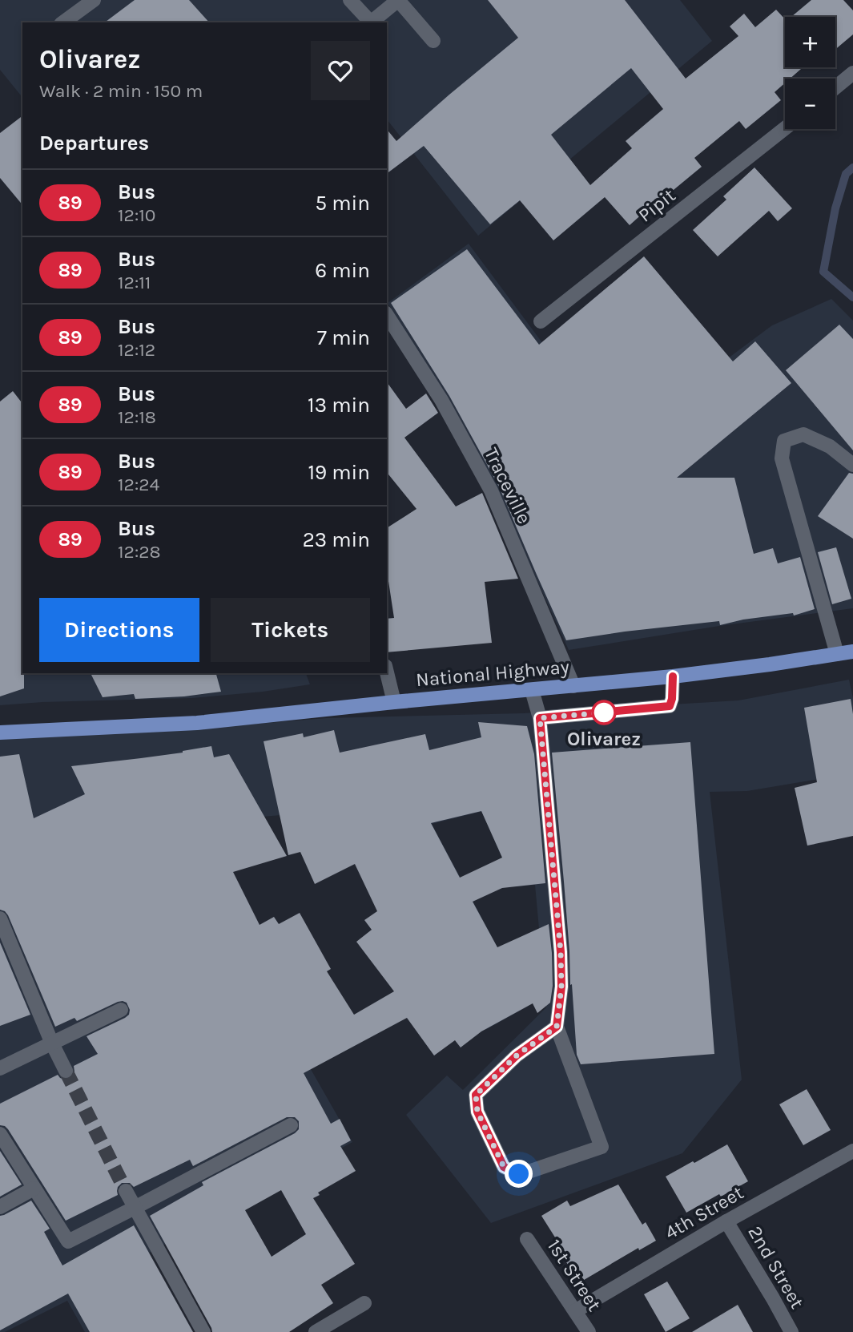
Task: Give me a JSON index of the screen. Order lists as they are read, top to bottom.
{
  "streets": {
    "main road": ["National Highway"],
    "street": [
      "Pipit",
      "Traceville",
      "4th Street",
      "2nd Street",
      "1st Street"
    ]
  },
  "crossings": [
    ["Traceville", "National Highway"],
    ["4th Street", "2nd Street"],
    ["4th Street", "1st Street"]
  ],
  "places": ["Olivarez"],
  "lines": ["bus line 89"],
  "page": {
    "map_buttons": ["+", "−"],
    "heading": [
      ["Olivarez", "Walk · 2 min · 150 m"],
      "Departures"
    ],
    "list": [
      {
        "mark": "89",
        "name": "Bus",
        "note": "12:10",
        "value": "5 min"
      },
      {
        "mark": "89",
        "name": "Bus",
        "note": "12:11",
        "value": "6 min"
      },
      {
        "mark": "89",
        "name": "Bus",
        "note": "12:12",
        "value": "7 min"
      },
      {
        "mark": "89",
        "name": "Bus",
        "note": "12:18",
        "value": "13 min"
      },
      {
        "mark": "89",
        "name": "Bus",
        "note": "12:24",
        "value": "19 min"
      },
      {
        "mark": "89",
        "name": "Bus",
        "note": "12:28",
        "value": "23 min"
      }
    ],
    "buttons": ["Directions", "Tickets"]
  }
}
